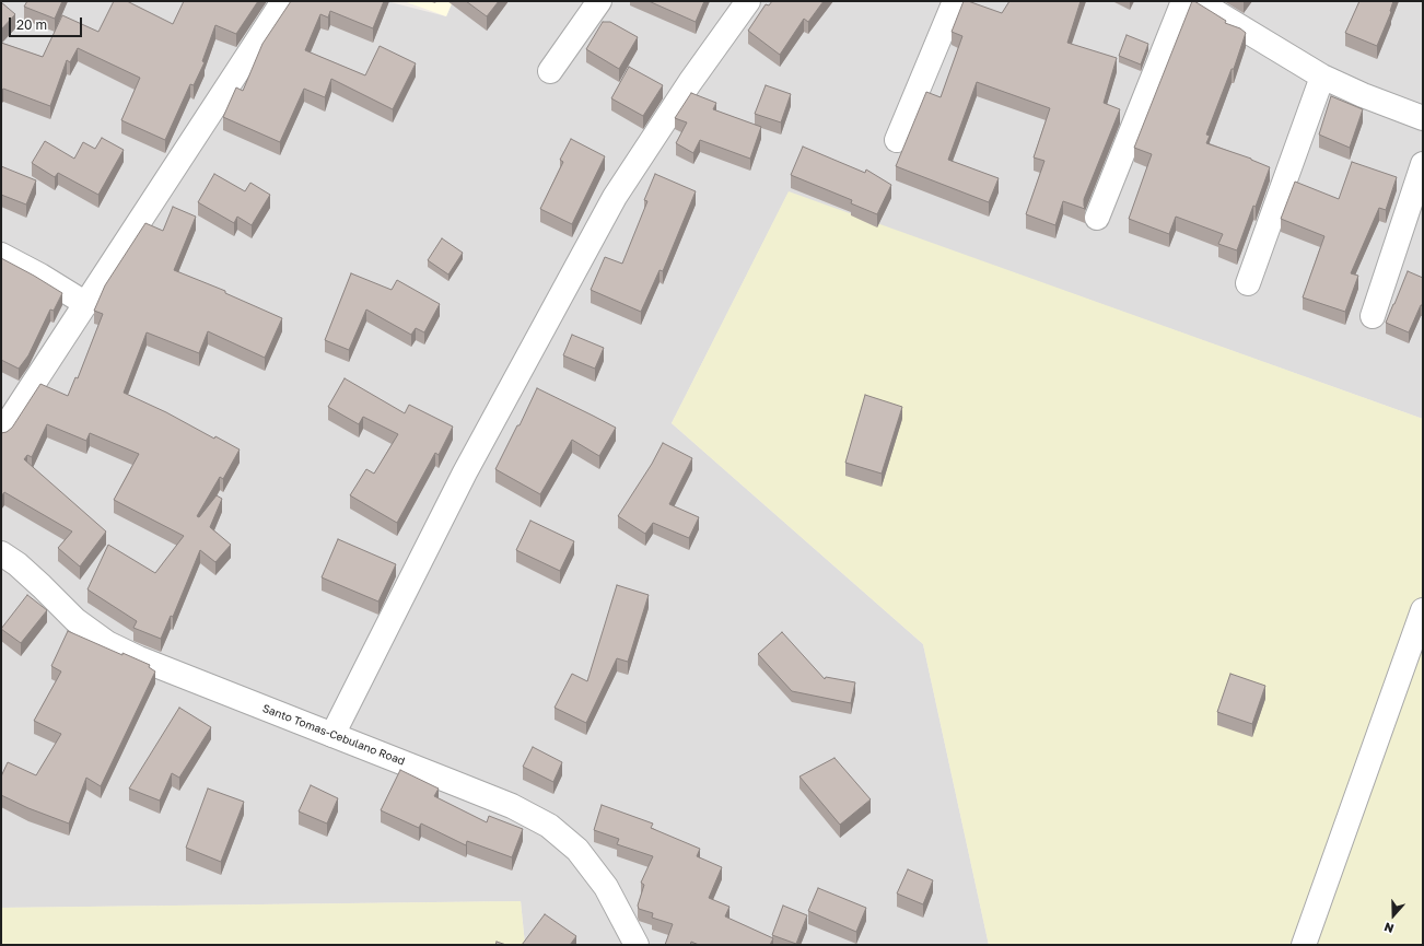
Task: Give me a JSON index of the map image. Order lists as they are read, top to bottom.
{
  "streets": {
    "street": ["Santo Tomas-Cebulano Road"]
  },
  "scale_bar": "20 m",
  "north": "bottom"
}
